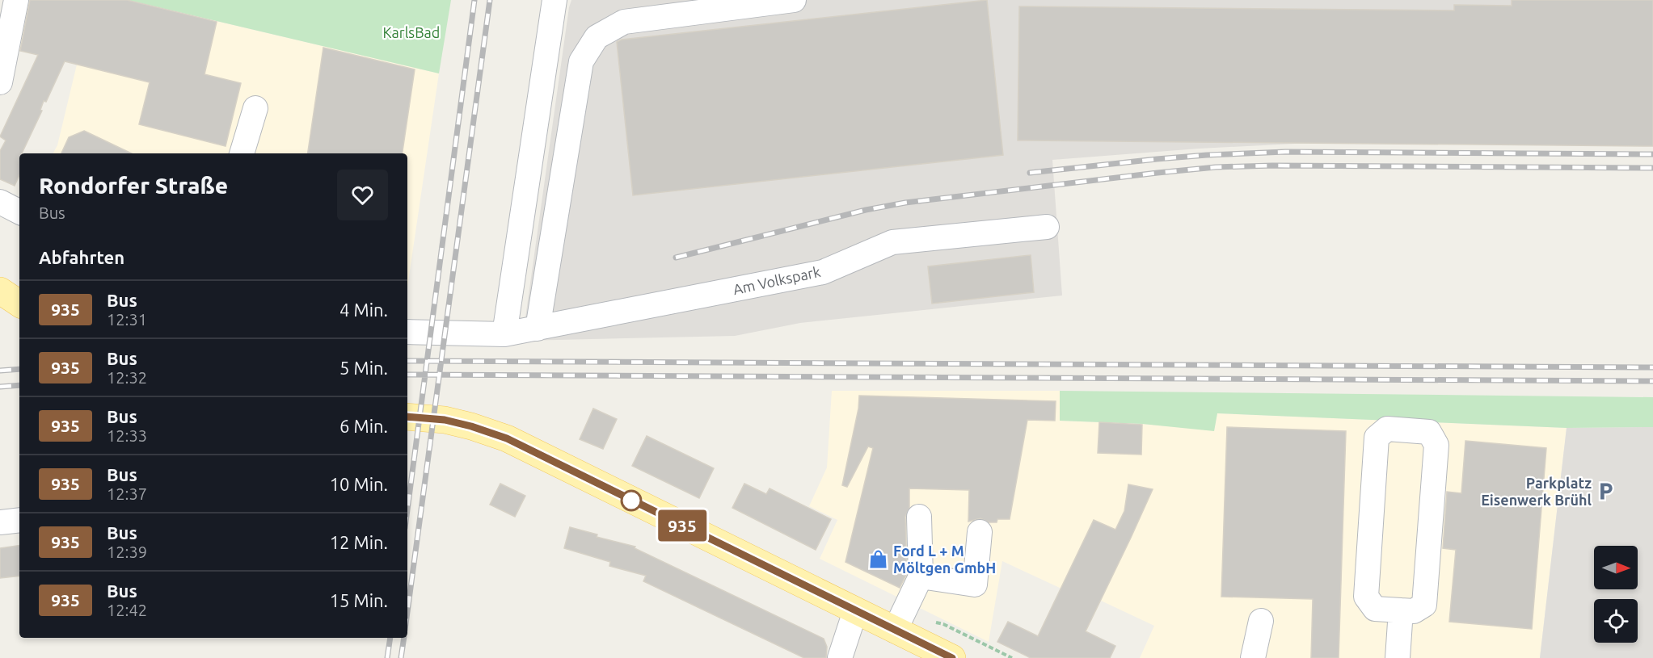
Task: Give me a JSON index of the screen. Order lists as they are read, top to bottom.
{
  "streets": {
    "street": ["Am Volkspark"]
  },
  "parks": ["KarlsBad"],
  "places": {
    "parking": ["Parkplatz Eisenwerk Brühl"],
    "shop": ["Ford L + M Möltgen GmbH"]
  },
  "lines": ["bus line 935"],
  "north": "right",
  "page": {
    "on_map": "935",
    "heading": [
      ["Rondorfer Straße", "Bus"],
      "Abfahrten"
    ],
    "list": [
      {
        "mark": "935",
        "name": "Bus",
        "note": "12:31",
        "value": "4 Min."
      },
      {
        "mark": "935",
        "name": "Bus",
        "note": "12:32",
        "value": "5 Min."
      },
      {
        "mark": "935",
        "name": "Bus",
        "note": "12:33",
        "value": "6 Min."
      },
      {
        "mark": "935",
        "name": "Bus",
        "note": "12:37",
        "value": "10 Min."
      },
      {
        "mark": "935",
        "name": "Bus",
        "note": "12:39",
        "value": "12 Min."
      },
      {
        "mark": "935",
        "name": "Bus",
        "note": "12:42",
        "value": "15 Min."
      }
    ]
  }
}
